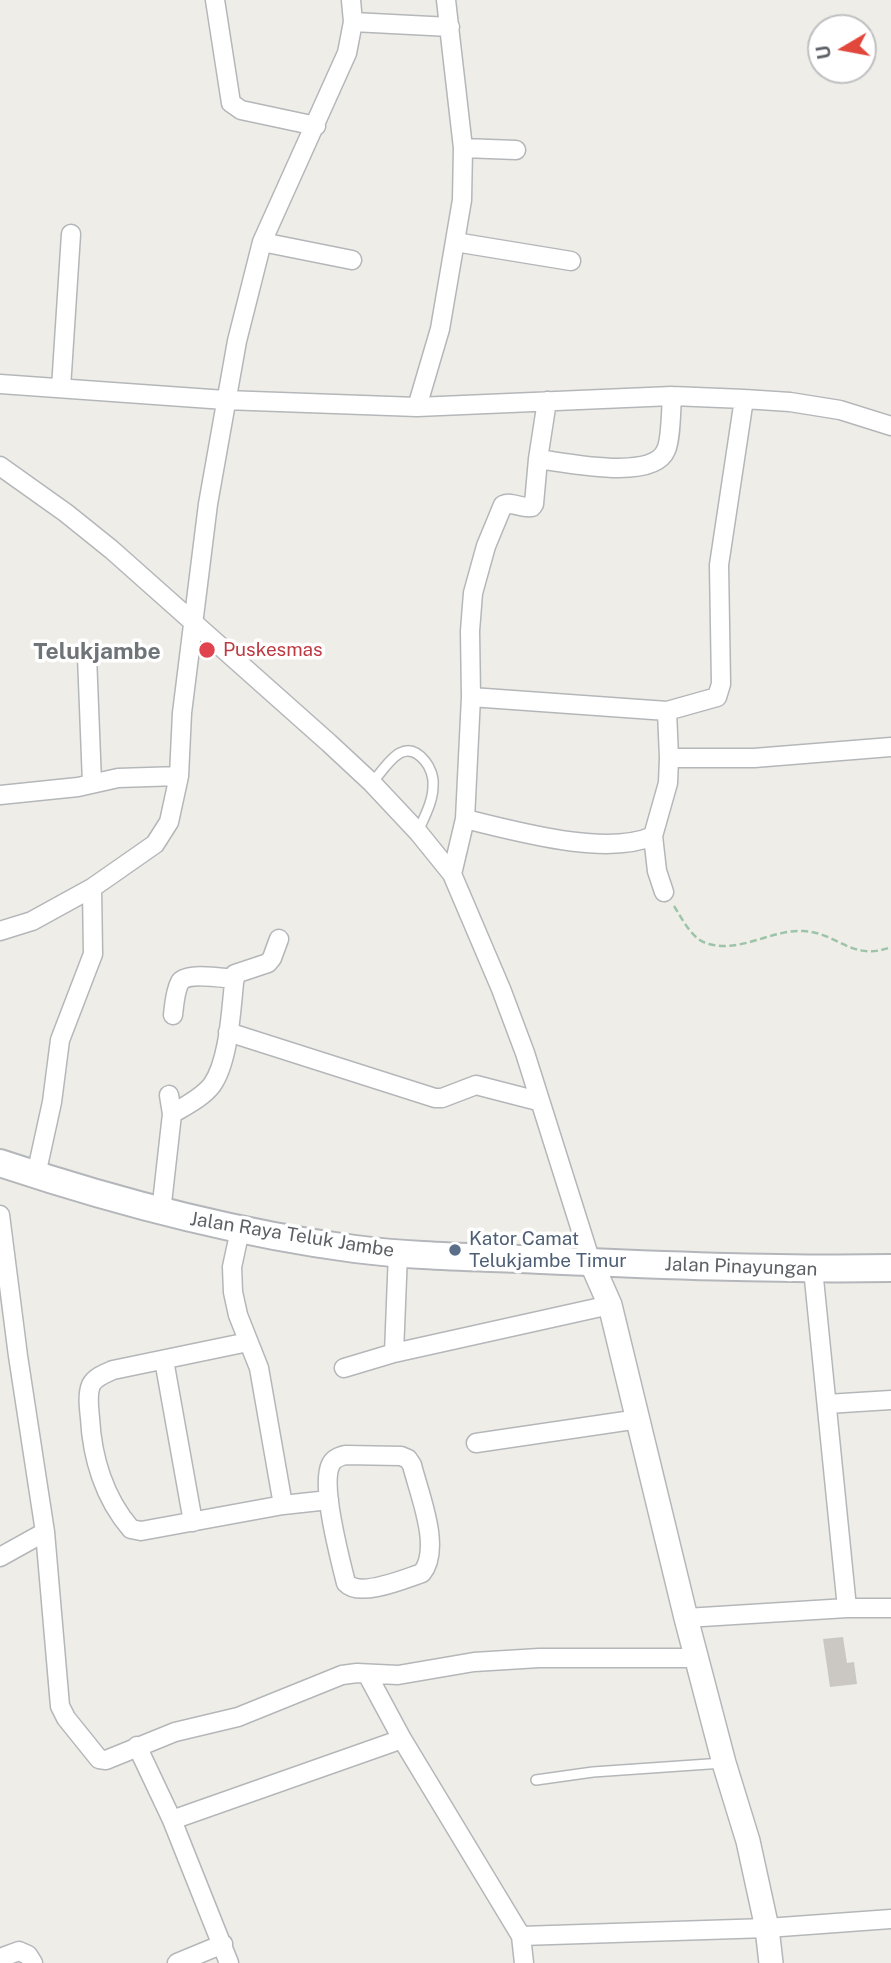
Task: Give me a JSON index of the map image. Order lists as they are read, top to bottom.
{
  "streets": {
    "main road": ["Jalan Raya Teluk Jambe", "Jalan Pinayungan"]
  },
  "crossings": [
    ["Jalan Raya Teluk Jambe", "Jalan Pinayungan"]
  ],
  "districts": ["Telukjambe"],
  "places": ["Puskesmas", "Kator Camat Telukjambe Timur"],
  "north": "left"
}
